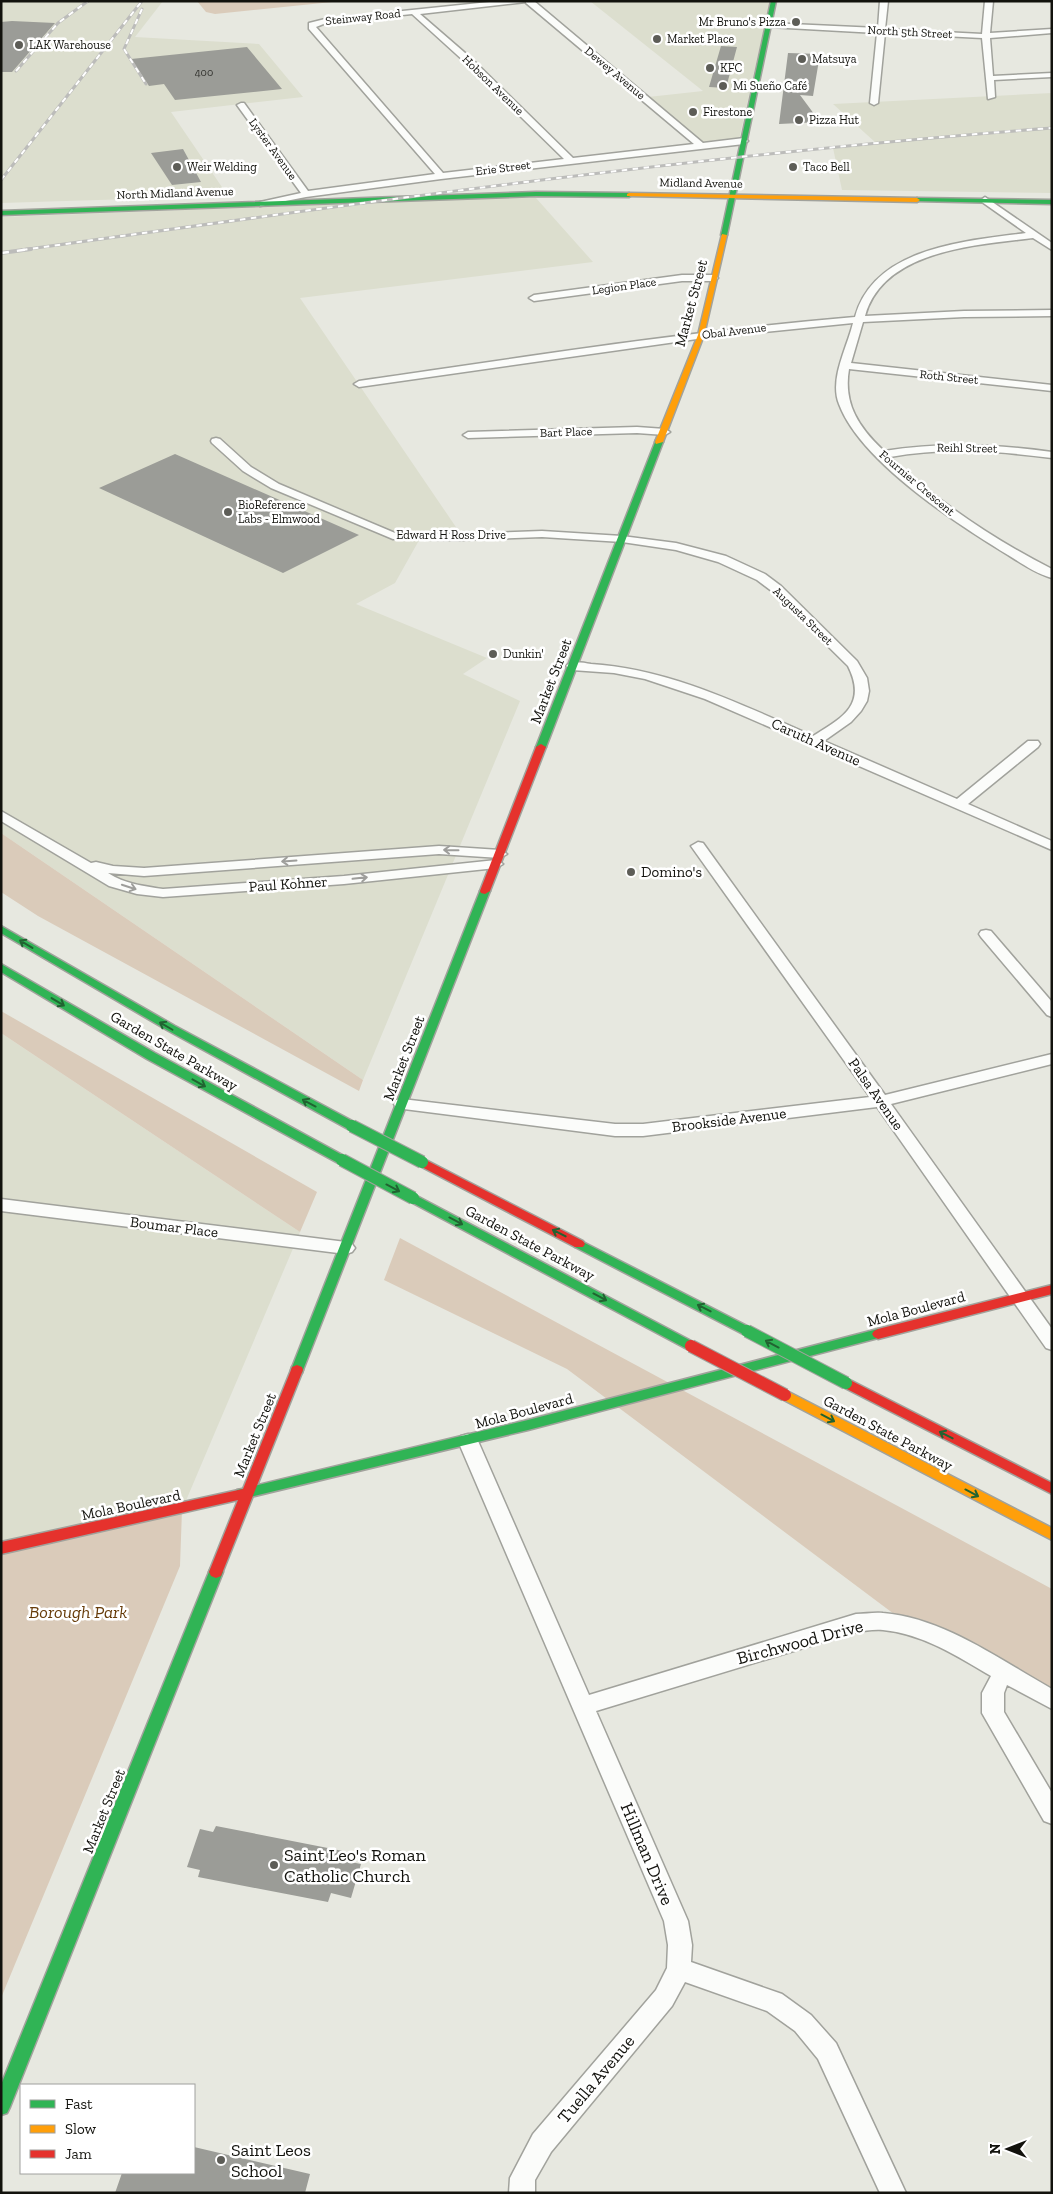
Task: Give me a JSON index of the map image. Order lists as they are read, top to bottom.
{
  "streets": {
    "main road": [
      "Midland Avenue",
      "North Midland Avenue",
      "Market Street",
      "Garden State Parkway",
      "Mola Boulevard"
    ],
    "street": [
      "Steinway Road",
      "North 5th Street",
      "Dewey Avenue",
      "Hobson Avenue",
      "Lyster Avenue",
      "Erie Street",
      "Legion Place",
      "Obal Avenue",
      "Roth Street",
      "Bart Place",
      "Reihl Street",
      "Fournier Crescent",
      "Edward H Ross Drive",
      "Augusta Street",
      "Caruth Avenue",
      "Paul Kohner",
      "Palsa Avenue",
      "Brookside Avenue",
      "Boumar Place",
      "Birchwood Drive",
      "Hillman Drive",
      "Tuella Avenue"
    ]
  },
  "crossings": [
    ["Steinway Road", "Hobson Avenue"],
    ["Steinway Road", "Erie Street"],
    ["North 5th Street", "Market Street"],
    ["Dewey Avenue", "Erie Street"],
    ["Hobson Avenue", "Erie Street"],
    ["Lyster Avenue", "Erie Street"],
    ["Erie Street", "North Midland Avenue"],
    ["Erie Street", "Market Street"],
    ["Midland Avenue", "North Midland Avenue"],
    ["Midland Avenue", "Market Street"],
    ["Legion Place", "Market Street"],
    ["Market Street", "Obal Avenue"],
    ["Market Street", "Bart Place"],
    ["Market Street", "Edward H Ross Drive"],
    ["Market Street", "Augusta Street"],
    ["Market Street", "Caruth Avenue"],
    ["Market Street", "Paul Kohner"],
    ["Market Street", "Brookside Avenue"],
    ["Market Street", "Boumar Place"],
    ["Market Street", "Mola Boulevard"],
    ["Obal Avenue", "Fournier Crescent"],
    ["Roth Street", "Fournier Crescent"],
    ["Reihl Street", "Fournier Crescent"],
    ["Edward H Ross Drive", "Augusta Street"],
    ["Augusta Street", "Caruth Avenue"],
    ["Palsa Avenue", "Brookside Avenue"],
    ["Palsa Avenue", "Mola Boulevard"],
    ["Mola Boulevard", "Hillman Drive"],
    ["Birchwood Drive", "Hillman Drive"],
    ["Hillman Drive", "Tuella Avenue"]
  ],
  "parks": ["Borough Park"],
  "places": [
    "Mr Bruno's Pizza",
    "Market Place",
    "LAK Warehouse",
    "Matsuya",
    "KFC",
    "Mi Sueño Café",
    "Firestone",
    "Pizza Hut",
    "Weir Welding",
    "Taco Bell",
    "BioReference Labs - Elmwood",
    "Dunkin'",
    "Domino's",
    "Saint Leo's Roman Catholic Church",
    "Saint Leos School"
  ],
  "house_numbers": ["400"],
  "legend": ["Fast", "Slow", "Jam"],
  "north": "left"
}
